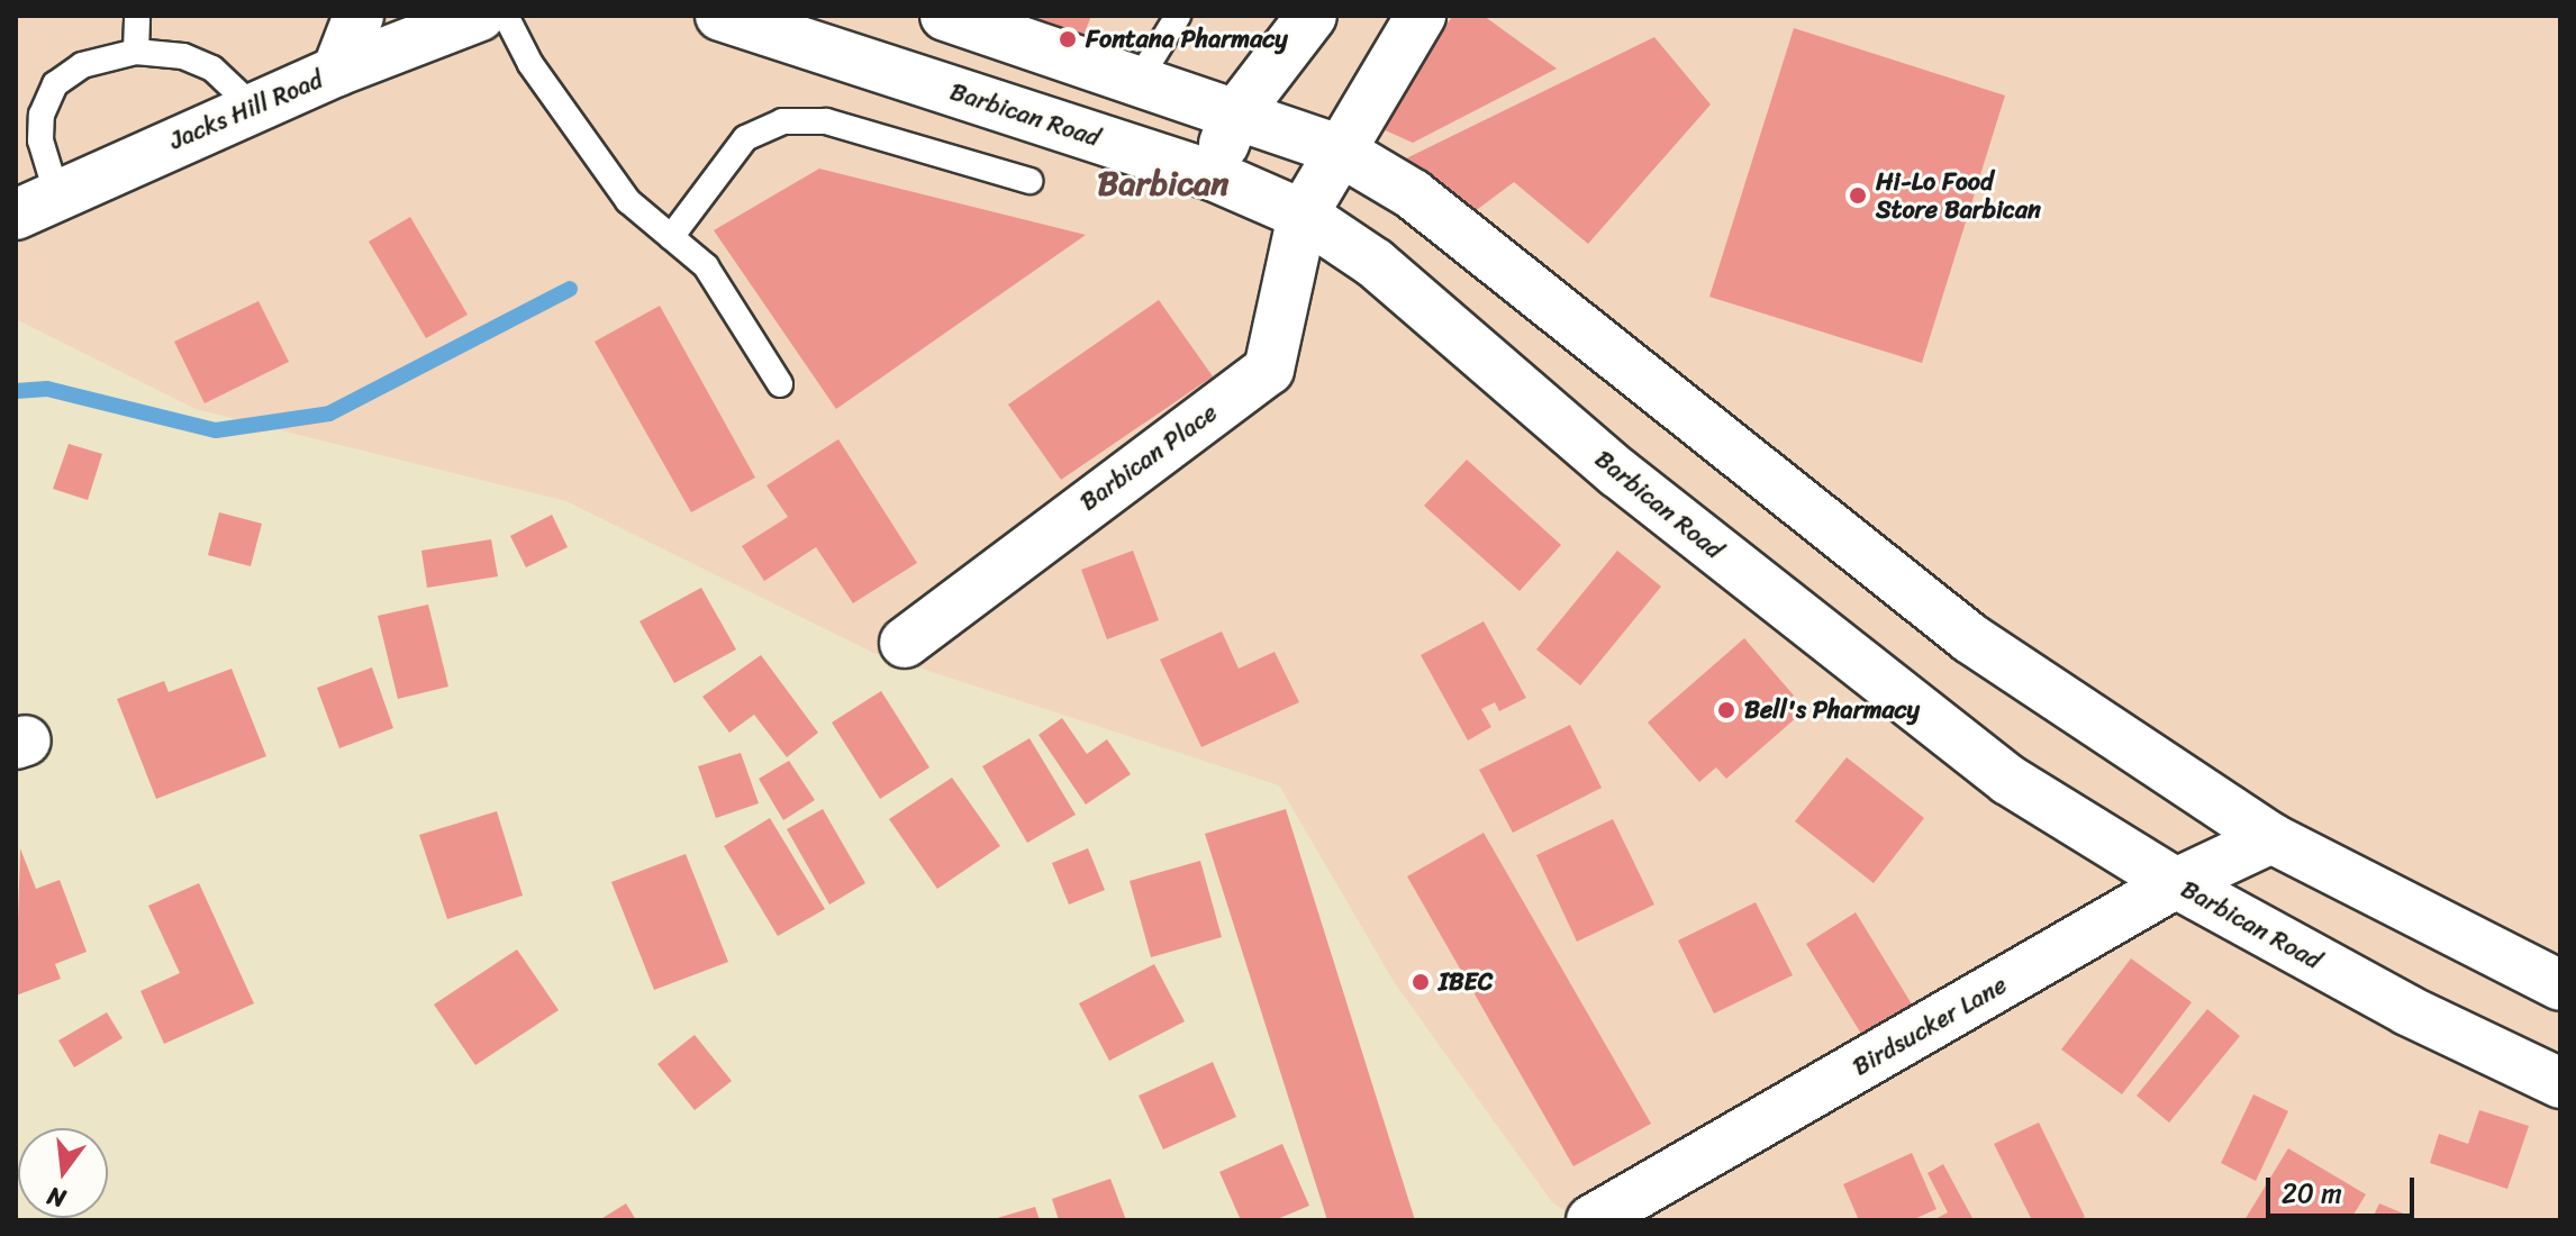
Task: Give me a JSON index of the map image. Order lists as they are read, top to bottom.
{
  "streets": {
    "main road": [
      "Jacks Hill Road",
      "Barbican Road",
      "Barbican Place",
      "Birdsucker Lane"
    ]
  },
  "crossings": [
    ["Barbican Road", "Barbican Place"],
    ["Barbican Road", "Birdsucker Lane"]
  ],
  "districts": ["Barbican"],
  "places": [
    "Fontana Pharmacy",
    "Hi-Lo Food Store Barbican",
    "Bell's Pharmacy",
    "IBEC"
  ],
  "scale_bar": "20 m",
  "north": "bottom"
}
